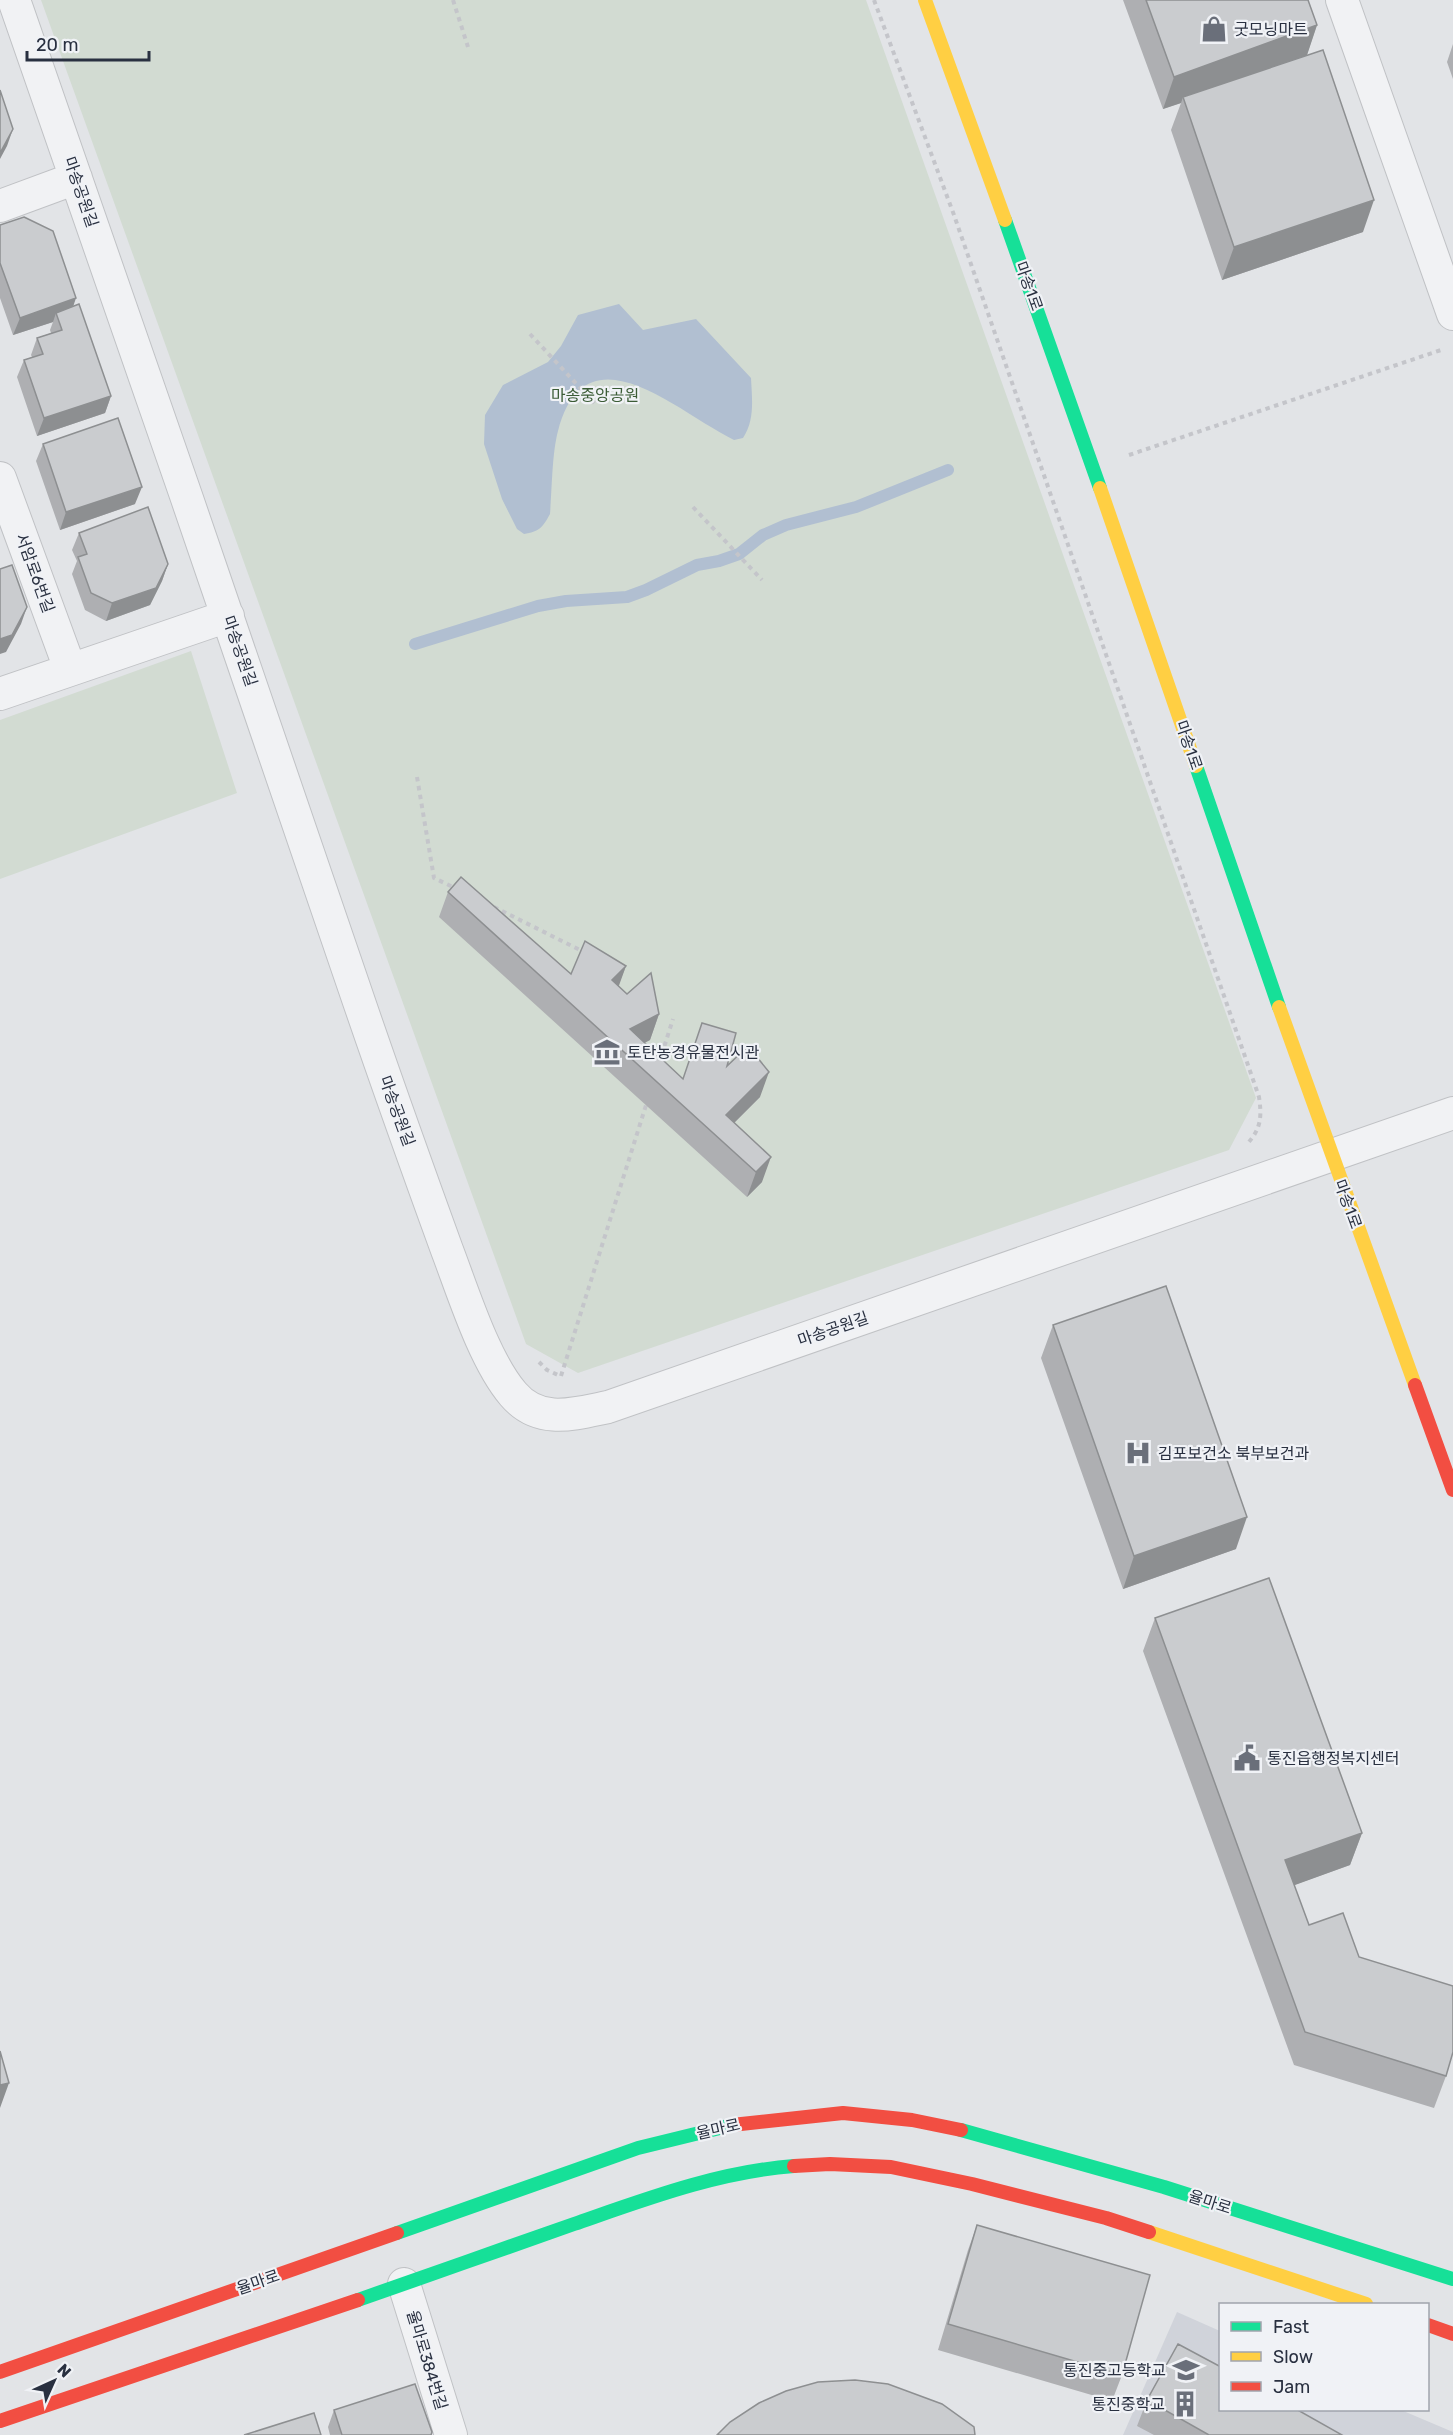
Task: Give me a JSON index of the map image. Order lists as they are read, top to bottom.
{
  "streets": {
    "street": [
      "마송공원길",
      "마송1로",
      "서암로6번길",
      "율마로",
      "율마로384번길"
    ]
  },
  "crossings": [
    ["마송공원길", "마송1로"]
  ],
  "parks": ["마송중앙공원"],
  "places": {
    "shop": ["굿모닝마트"],
    "museum": ["토탄농경유물전시관"],
    "hospital": ["김포보건소 북부보건과"],
    "public building": ["통진읍행정복지센터"],
    "school or university": ["통진중고등학교"],
    "building": ["통진중학교"]
  },
  "legend": ["Fast", "Slow", "Jam"],
  "scale_bar": "20 m",
  "north": "top right"
}
